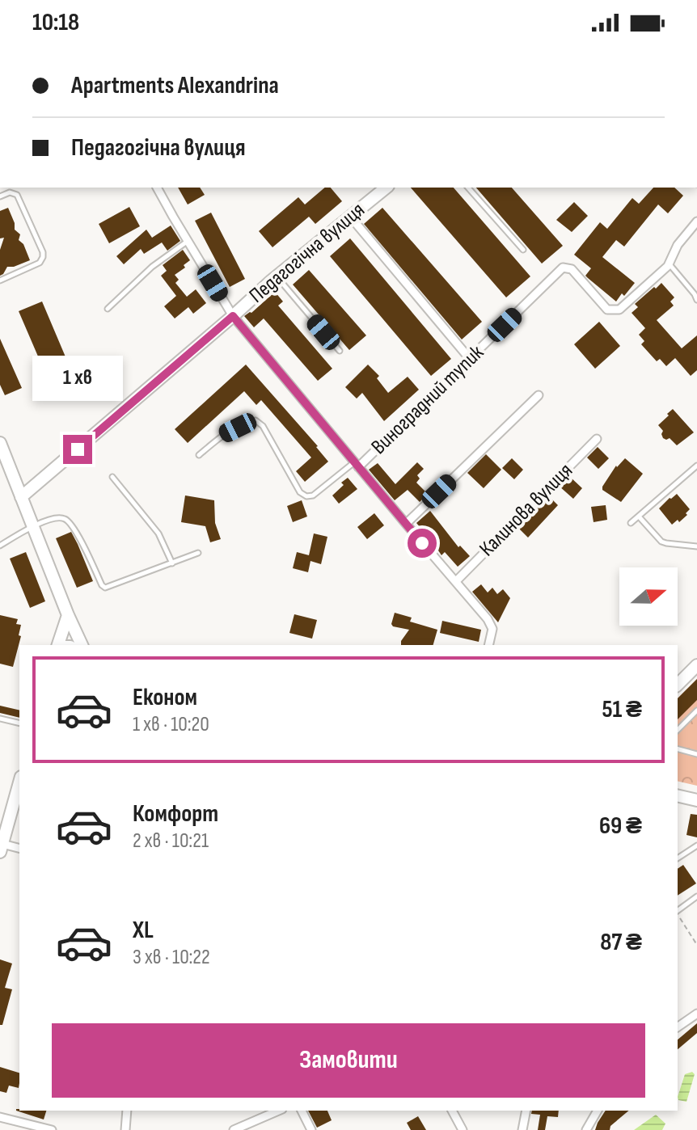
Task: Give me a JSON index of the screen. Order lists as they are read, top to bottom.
{
  "streets": {
    "street": ["Педагогічна вулиця", "Виноградний тупик", "Калинова вулиця"]
  },
  "north": "right",
  "page": {
    "status": "10:18",
    "banner": ["Apartments Alexandrina", "Педагогічна вулиця"],
    "bubble": "1 хв",
    "list": [
      {
        "name": "Економ",
        "note": "1 хв · 10:20",
        "value": "51 ₴"
      },
      {
        "name": "Комфорт",
        "note": "2 хв · 10:21",
        "value": "69 ₴"
      },
      {
        "name": "XL",
        "note": "3 хв · 10:22",
        "value": "87 ₴"
      }
    ],
    "buttons": "Замовити"
  }
}
